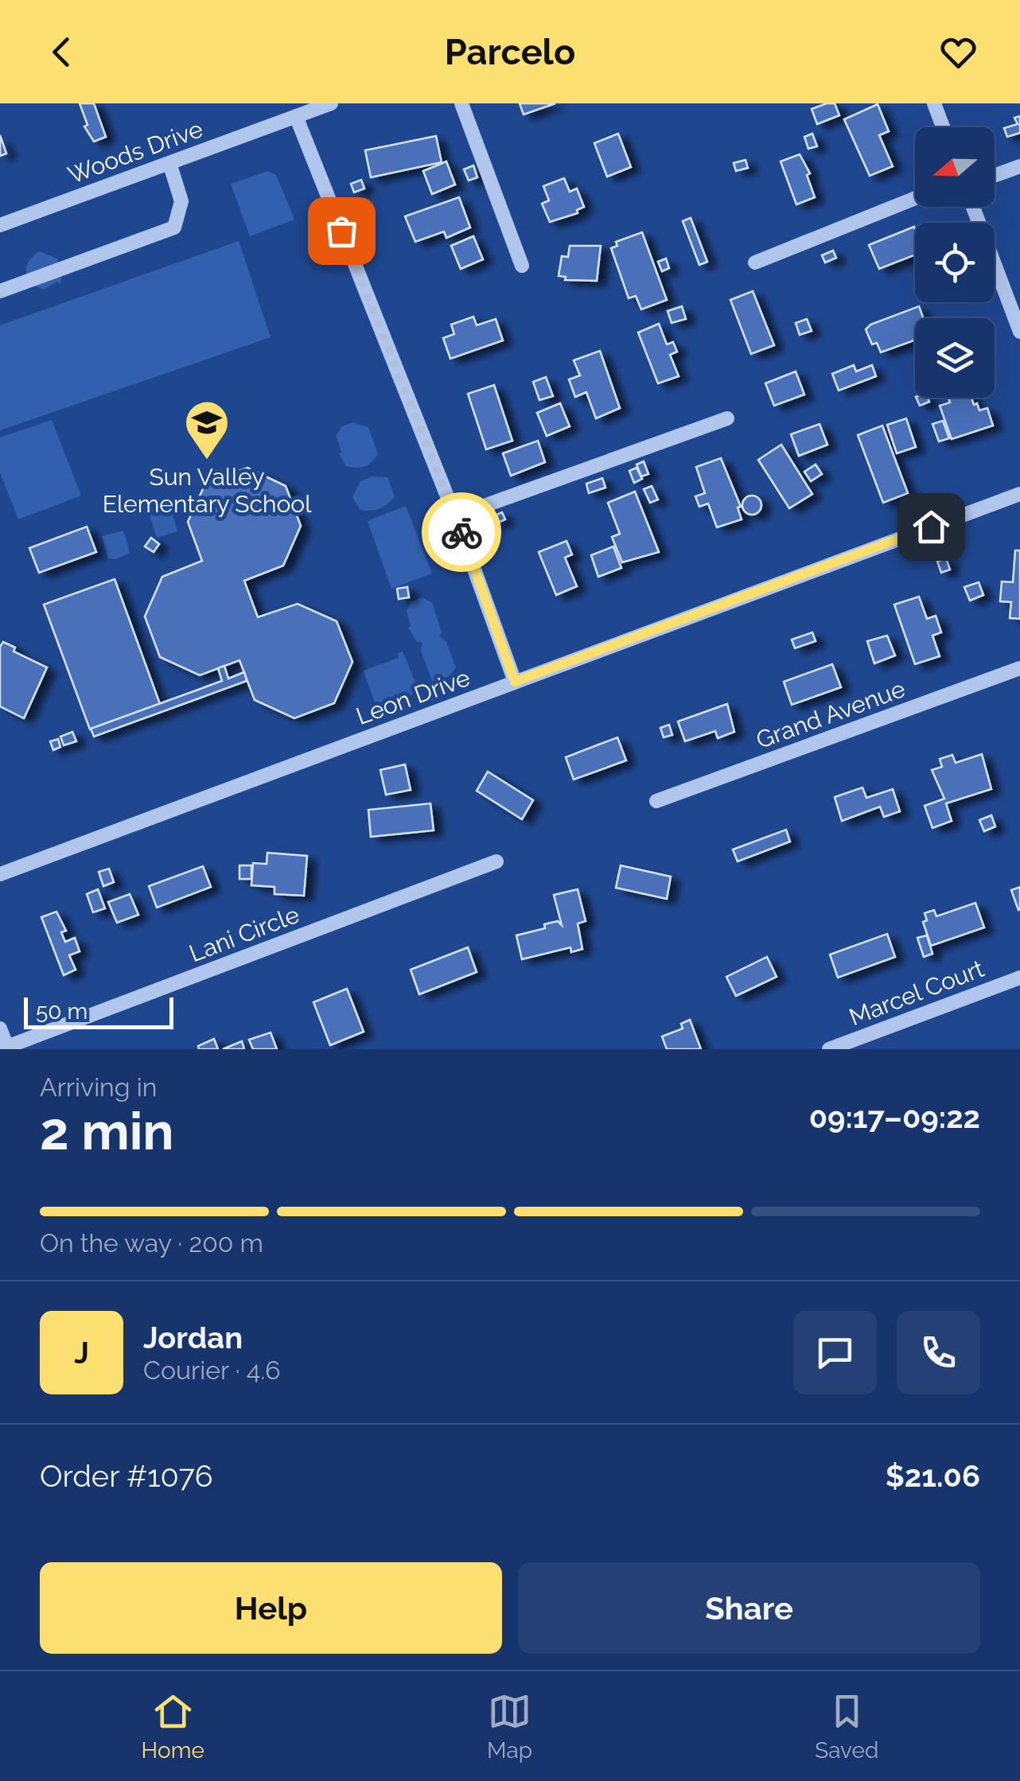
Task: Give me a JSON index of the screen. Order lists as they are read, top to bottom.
{
  "streets": {
    "street": [
      "Woods Drive",
      "Leon Drive",
      "Grand Avenue",
      "Lani Circle",
      "Marcel Court"
    ]
  },
  "places": {
    "school or university": ["Sun Valley Elementary School"]
  },
  "scale_bar": "50 m",
  "north": "left",
  "page": {
    "header": "Parcelo",
    "scale": "50 m",
    "heading": ["2 min", "Arriving in", "09:17–09:22"],
    "panel": [
      "Jordan",
      "Courier · 4.6",
      "Order #1076",
      "$21.06"
    ],
    "bar": "On the way · 200 m",
    "round": "J",
    "buttons": ["Help", "Share"],
    "tabs": ["Home", "Map", "Saved"]
  }
}
